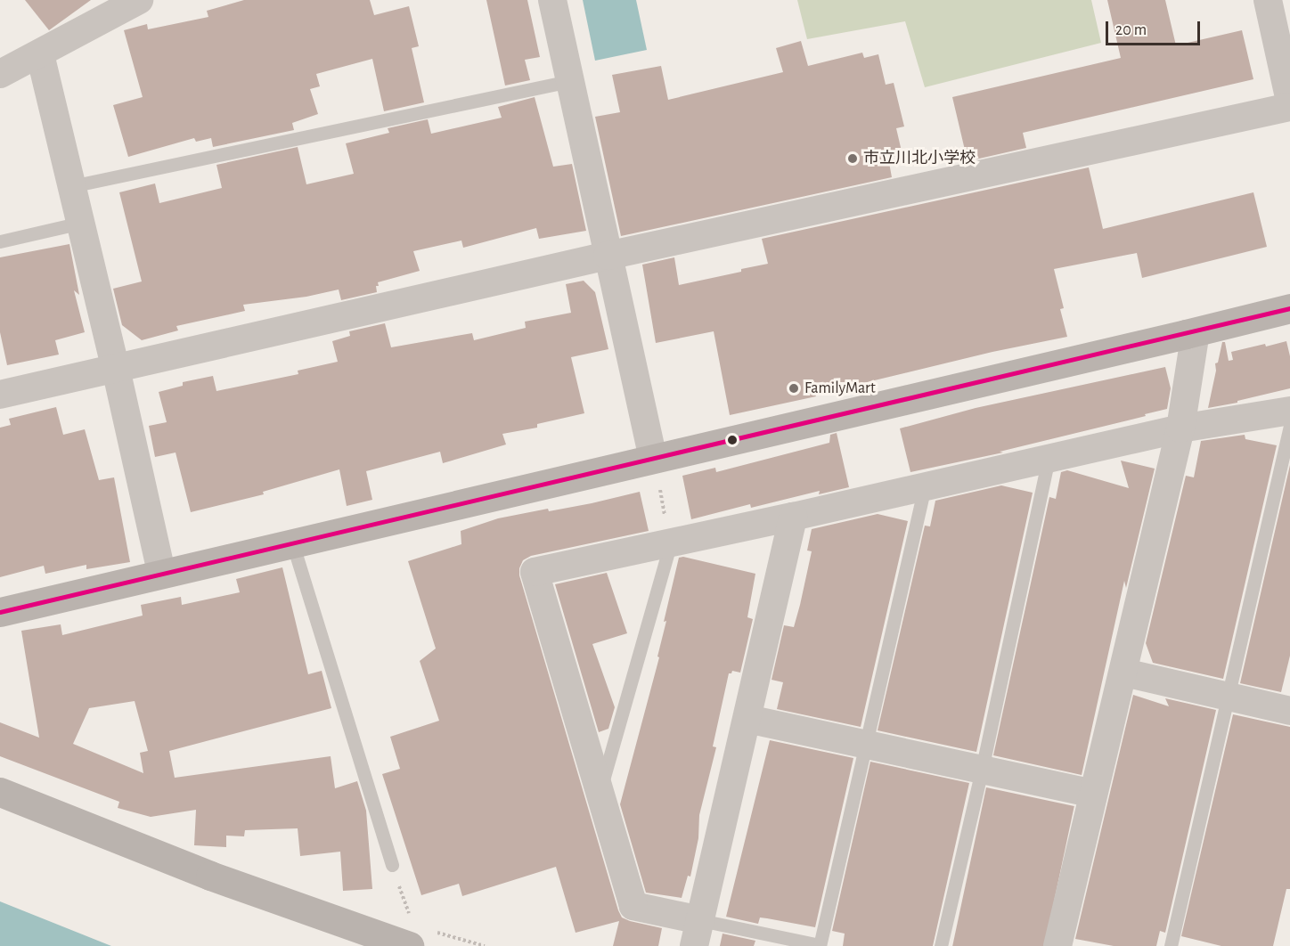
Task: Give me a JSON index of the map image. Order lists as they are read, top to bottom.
{
  "places": ["市立川北小学校", "FamilyMart"],
  "scale_bar": "20 m"
}
